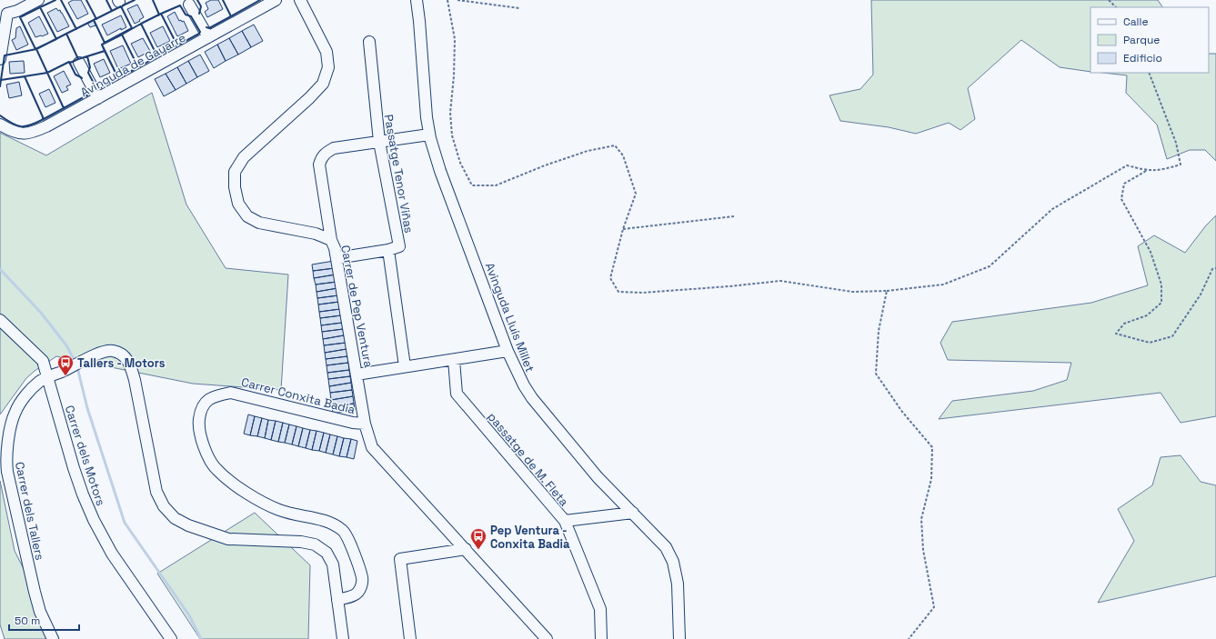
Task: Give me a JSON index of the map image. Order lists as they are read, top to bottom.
{
  "streets": {
    "street": [
      "Avinguda de Gayarre",
      "Passatge Tenor Viñas",
      "Carrer de Pep Ventura",
      "Avinguda Lluís Millet",
      "Carrer Conxita Badia",
      "Carrer dels Motors",
      "passatge de M. Fleta",
      "Carrer dels Tallers"
    ]
  },
  "crossings": [
    ["Carrer de Pep Ventura", "Carrer Conxita Badia"],
    ["Carrer Conxita Badia", "Carrer dels Tallers"],
    ["Carrer dels Motors", "Carrer dels Tallers"]
  ],
  "places": {
    "bus stop": ["Tallers - Motors", "Pep Ventura - Conxita Badia"]
  },
  "legend": ["Calle", "Parque", "Edificio"],
  "scale_bar": "50 m"
}
